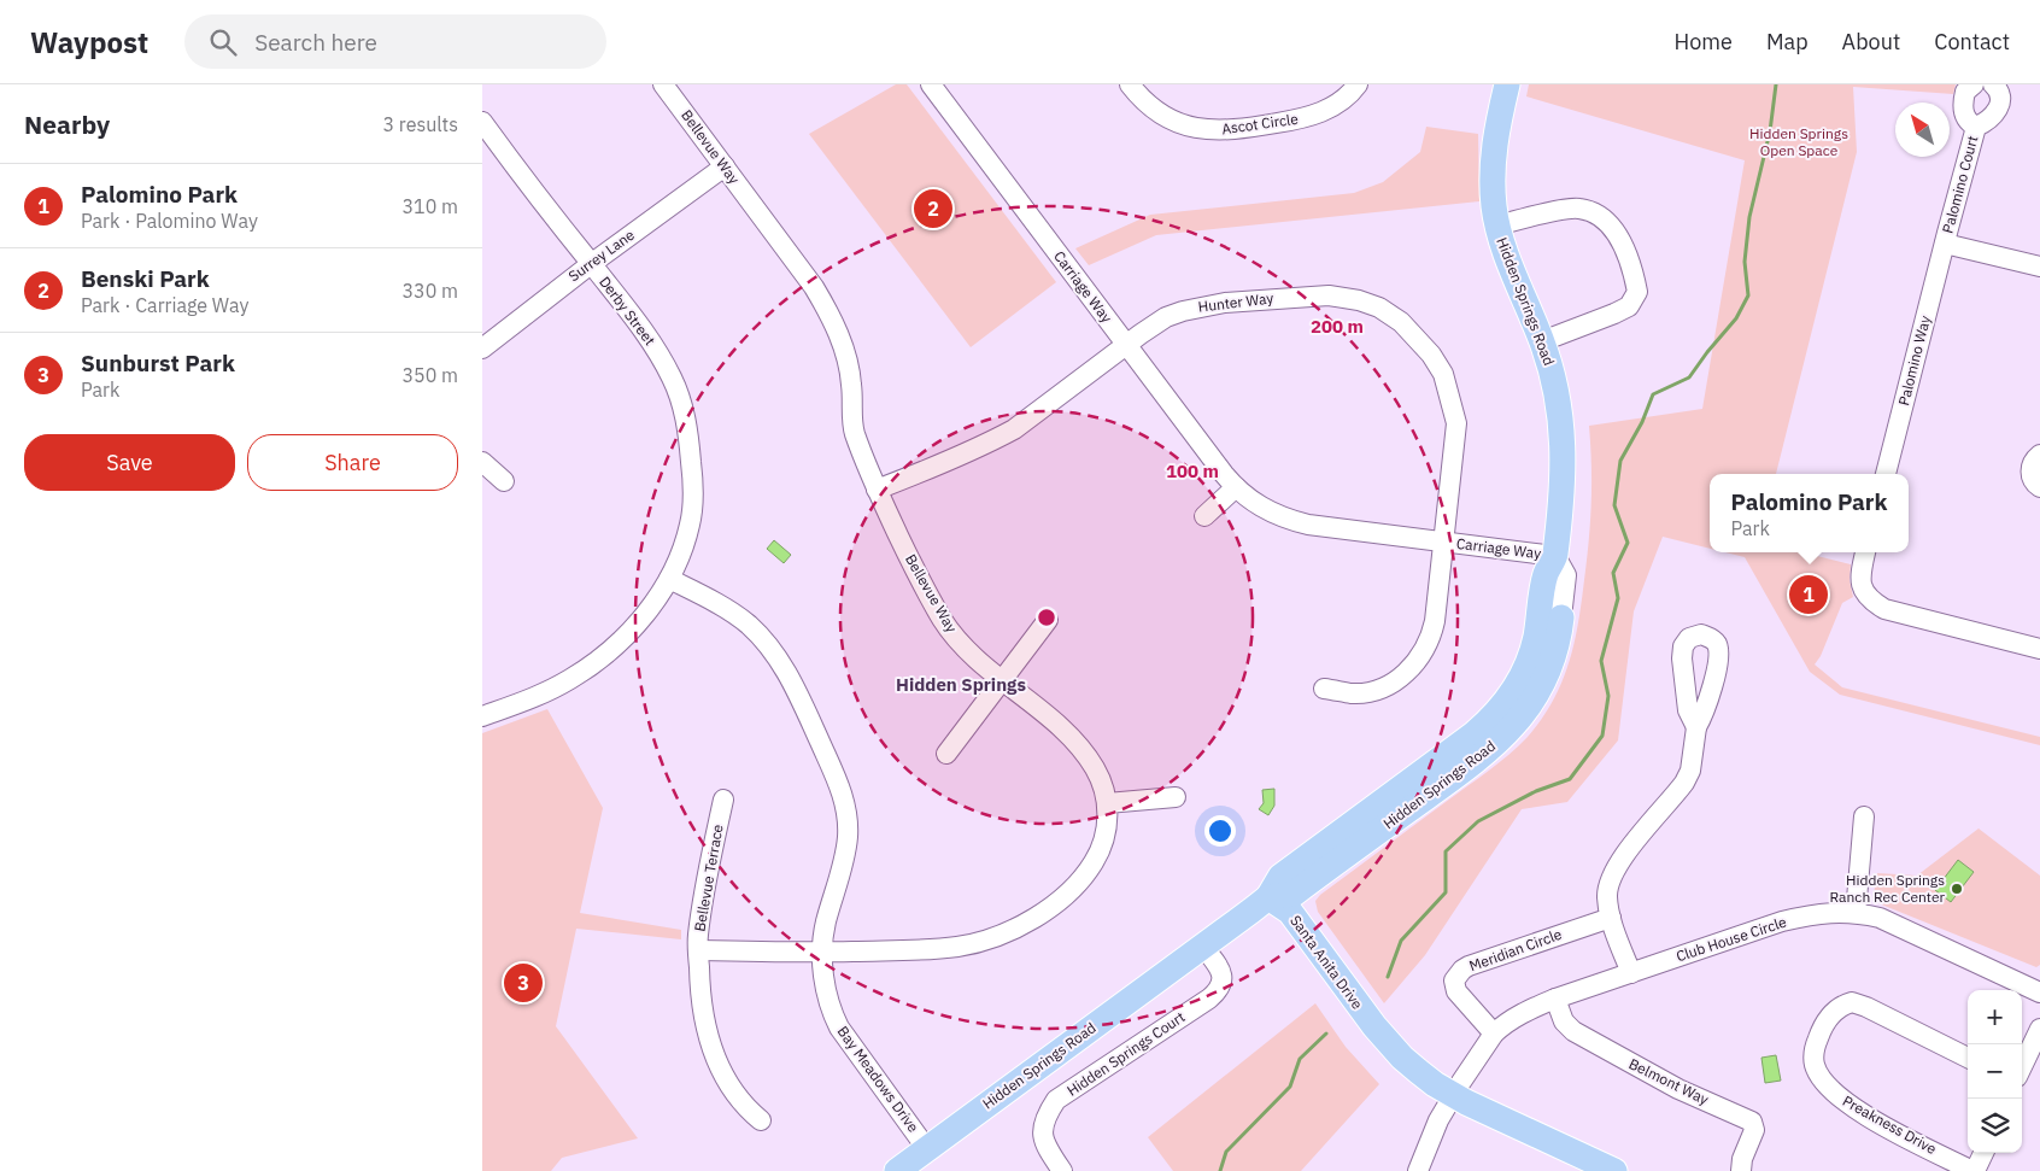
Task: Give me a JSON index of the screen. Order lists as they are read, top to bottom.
{
  "streets": {
    "main road": ["Hidden Springs Road", "Santa Anita Drive"],
    "street": [
      "Ascot Circle",
      "Bellevue Way",
      "Palomino Court",
      "Surrey Lane",
      "Carriage Way",
      "Hunter Way",
      "Derby Street",
      "Palomino Way",
      "Bellevue Terrace",
      "Club House Circle",
      "Meridian Circle",
      "Hidden Springs Court",
      "Bay Meadows Drive",
      "Belmont Way",
      "Preakness Drive"
    ]
  },
  "crossings": [
    ["Bellevue Way", "Surrey Lane"],
    ["Bellevue Way", "Hunter Way"],
    ["Bellevue Way", "Bellevue Terrace"],
    ["Bellevue Way", "Bay Meadows Drive"],
    ["Palomino Court", "Palomino Way"],
    ["Surrey Lane", "Derby Street"],
    ["Carriage Way", "Hidden Springs Road"],
    ["Carriage Way", "Hunter Way"],
    ["Hidden Springs Road", "Santa Anita Drive"],
    ["Hidden Springs Road", "Hidden Springs Court"],
    ["Hidden Springs Road", "Bay Meadows Drive"],
    ["Derby Street", "Bay Meadows Drive"],
    ["Club House Circle", "Meridian Circle"],
    ["Club House Circle", "Santa Anita Drive"],
    ["Club House Circle", "Belmont Way"]
  ],
  "districts": ["Hidden Springs"],
  "parks": ["Hidden Springs Open Space"],
  "places": ["Hidden Springs Ranch Rec Center"],
  "north": "top left",
  "page": {
    "header": "Waypost",
    "search": "Search here",
    "nav": [
      "Home",
      "Map",
      "About",
      "Contact"
    ],
    "heading": ["Nearby", "3 results"],
    "list": [
      {
        "mark": "1",
        "name": "Palomino Park",
        "note": "Park · Palomino Way",
        "value": "310 m"
      },
      {
        "mark": "2",
        "name": "Benski Park",
        "note": "Park · Carriage Way",
        "value": "330 m"
      },
      {
        "mark": "3",
        "name": "Sunburst Park",
        "note": "Park",
        "value": "350 m"
      }
    ],
    "pins": ["2", "1", "3"],
    "buttons": ["Save", "Share"],
    "popup": ["Palomino Park", "Park"],
    "map_buttons": ["+", "−"]
  },
  "rings": ["200 m", "100 m"]
}
